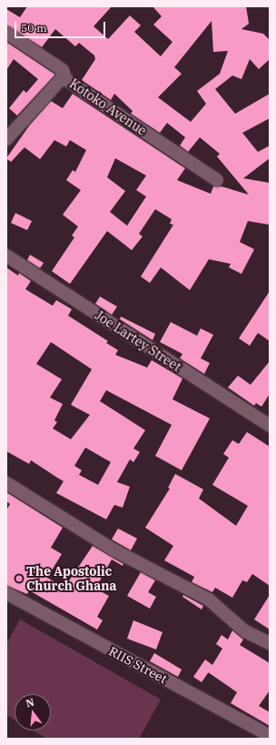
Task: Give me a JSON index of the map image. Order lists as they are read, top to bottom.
{
  "streets": {
    "street": ["Kotoko Avenue", "Joe Lartey Street", "RIIS Street"]
  },
  "places": ["The Apostolic Church Ghana"],
  "scale_bar": "50 m",
  "north": "top"
}
